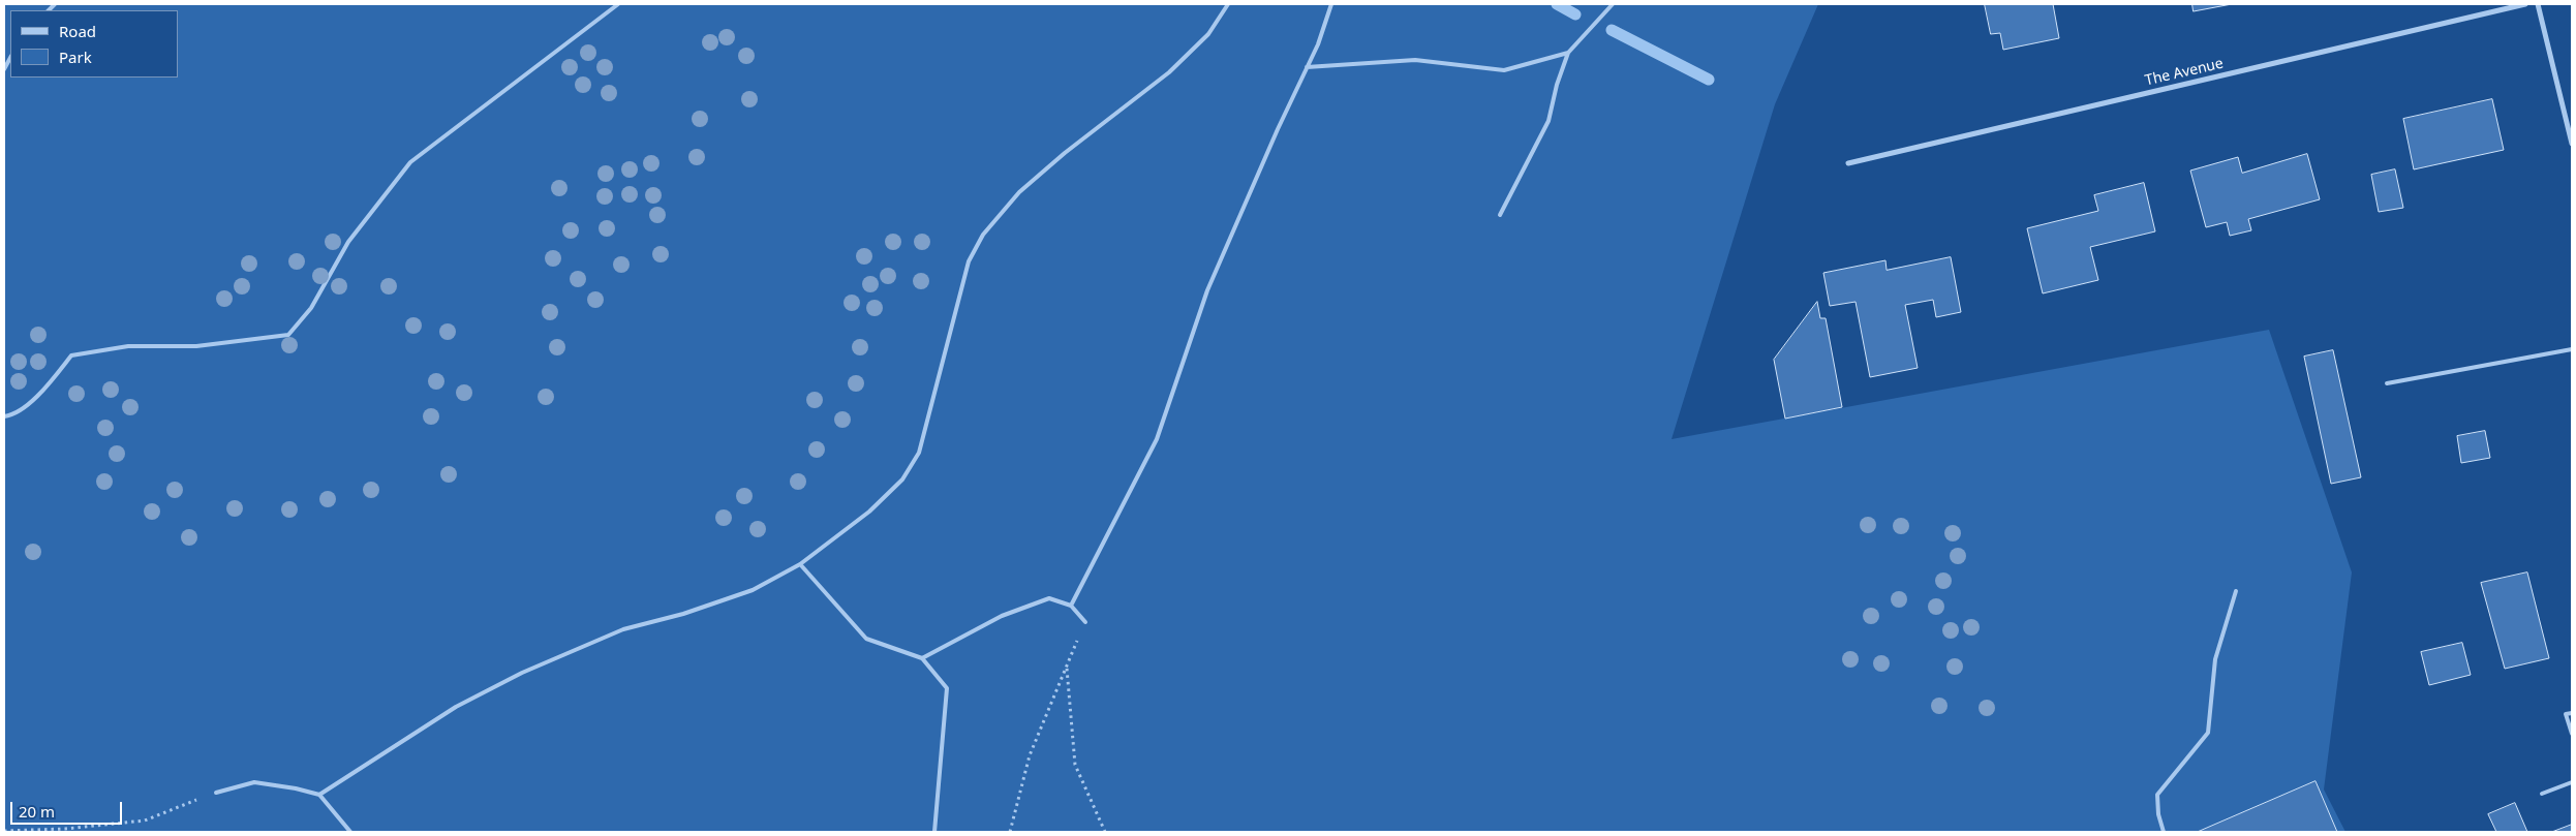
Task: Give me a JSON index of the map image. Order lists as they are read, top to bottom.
{
  "streets": {
    "street": ["The Avenue"]
  },
  "legend": ["Road", "Park"],
  "scale_bar": "20 m"
}
